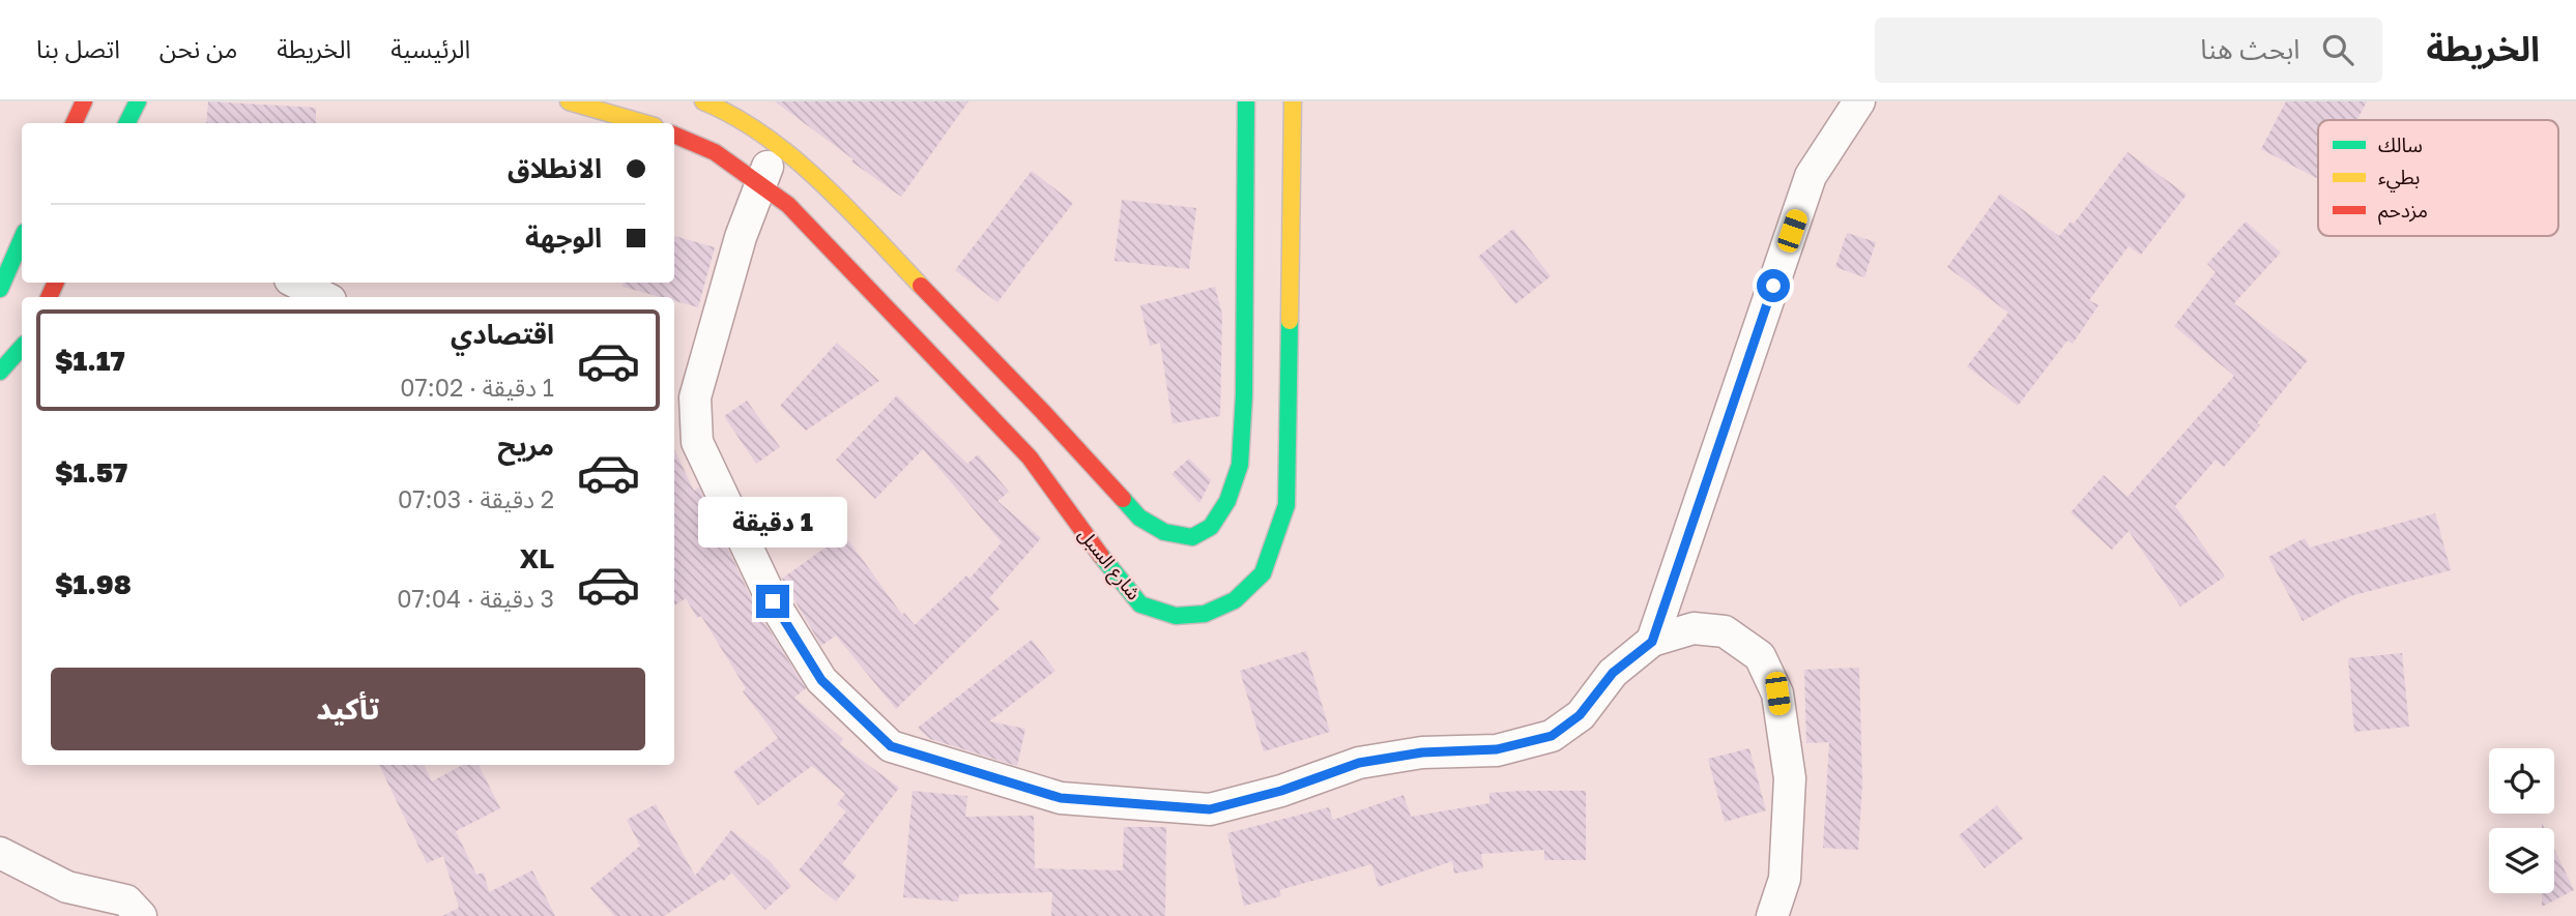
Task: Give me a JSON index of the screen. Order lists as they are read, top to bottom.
{
  "streets": {
    "main road": ["شارع السبل"]
  },
  "legend": ["سالك", "بطيء", "مزدحم"],
  "page": {
    "header": "الخريطة",
    "search": "ابحث هنا",
    "nav": [
      "الرئيسية",
      "الخريطة",
      "من نحن",
      "اتصل بنا"
    ],
    "banner": ["الانطلاق", "الوجهة"],
    "list": [
      {
        "name": "اقتصادي",
        "note": "1 دقيقة · 07:02",
        "value": "$1.17"
      },
      {
        "name": "مريح",
        "note": "2 دقيقة · 07:03",
        "value": "$1.57"
      },
      {
        "name": "XL",
        "note": "3 دقيقة · 07:04",
        "value": "$1.98"
      }
    ],
    "bubble": "1 دقيقة",
    "buttons": "تأكيد"
  }
}
